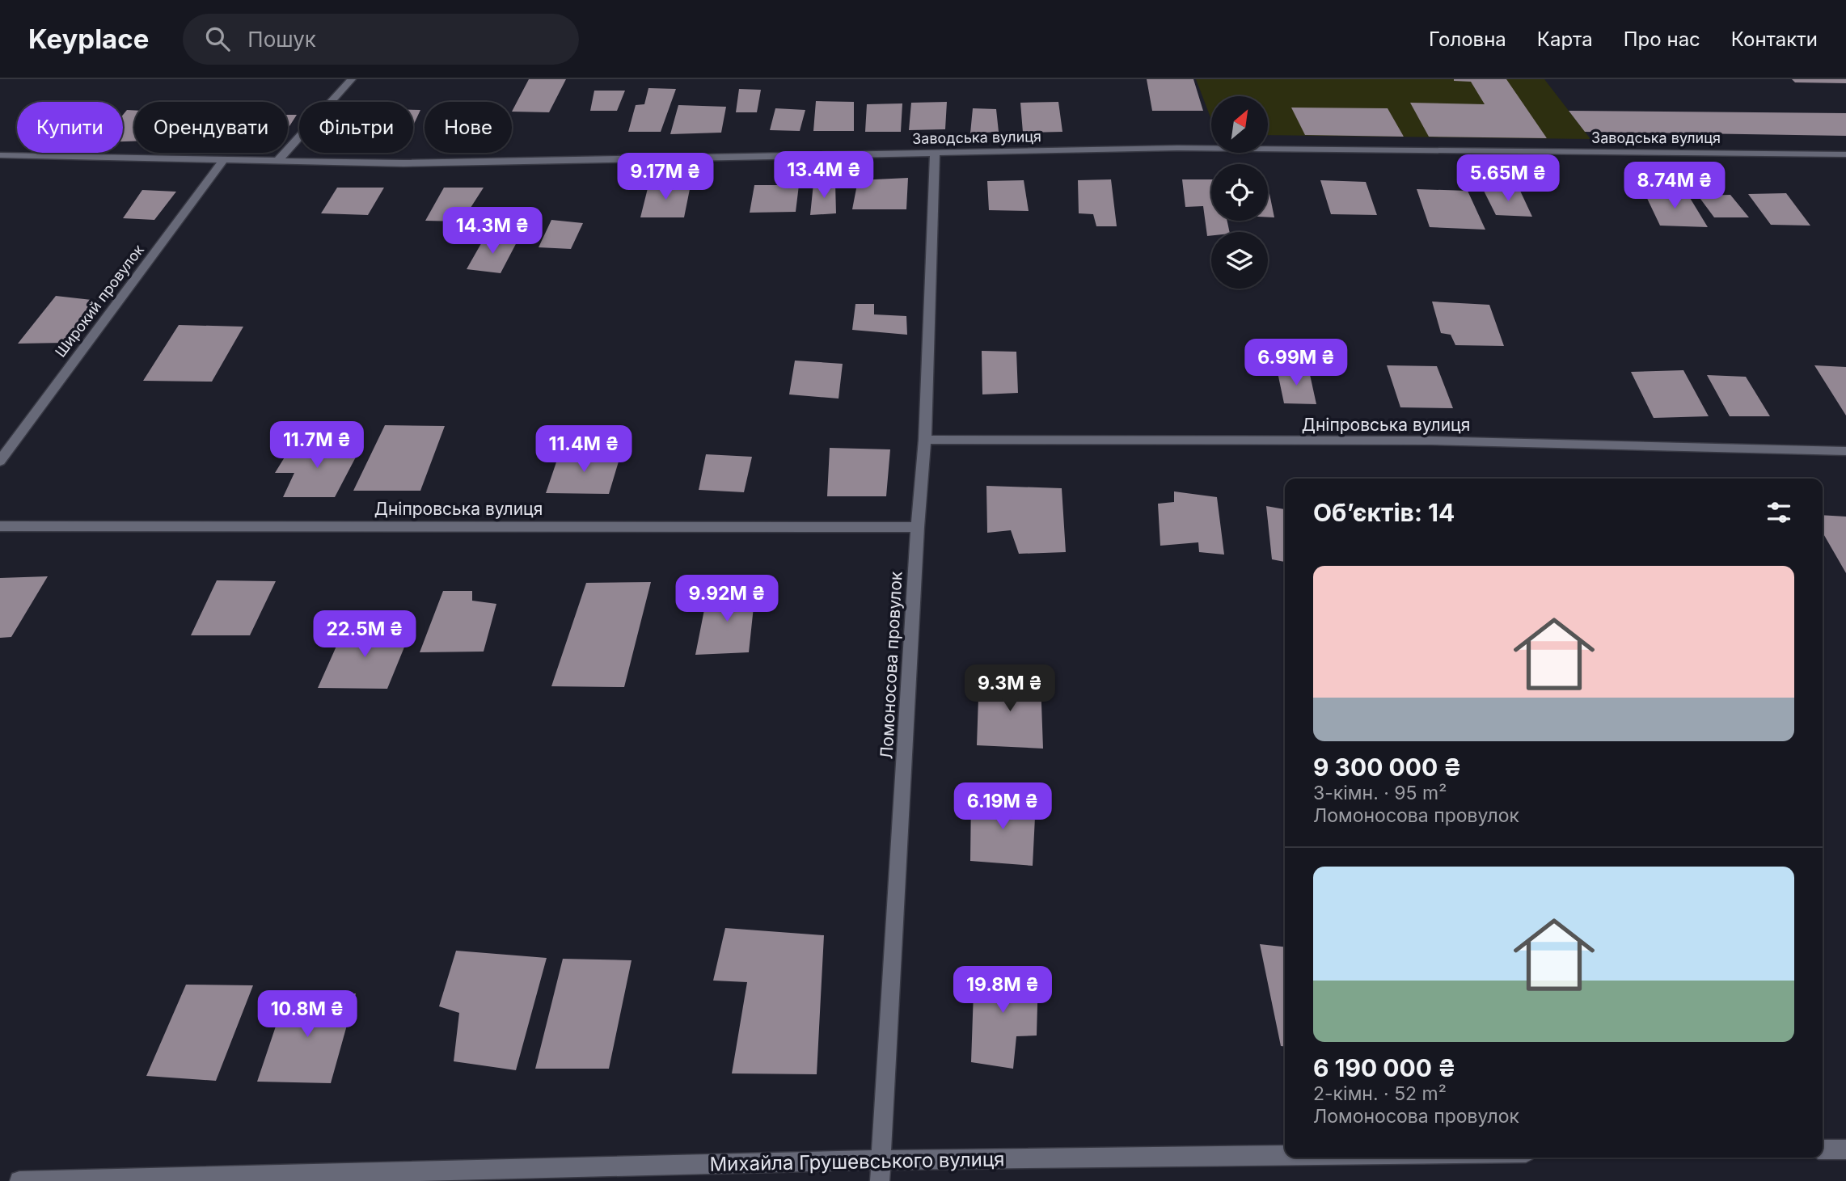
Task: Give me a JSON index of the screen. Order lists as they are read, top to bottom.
{
  "streets": {
    "street": [
      "Заводська вулиця",
      "Широкий провулок",
      "Дніпровська вулиця",
      "Ломоносова провулок",
      "Михайла Грушевського вулиця"
    ]
  },
  "crossings": [
    ["Заводська вулиця", "Широкий провулок"],
    ["Заводська вулиця", "Ломоносова провулок"],
    ["Дніпровська вулиця", "Ломоносова провулок"],
    ["Ломоносова провулок", "Михайла Грушевського вулиця"]
  ],
  "north": "top right",
  "page": {
    "header": "Keyplace",
    "search": "Пошук",
    "nav": [
      "Головна",
      "Карта",
      "Про нас",
      "Контакти"
    ],
    "chip": [
      "Купити",
      "Орендувати",
      "Фільтри",
      "Нове"
    ],
    "price": [
      "13.4M ₴",
      "9.17M ₴",
      "5.65M ₴",
      "8.74M ₴",
      "14.3M ₴",
      "6.99M ₴",
      "11.7M ₴",
      "11.4M ₴",
      "9.92M ₴",
      "22.5M ₴",
      "9.3M ₴",
      "6.19M ₴",
      "19.8M ₴",
      "10.8M ₴"
    ],
    "heading": "Об’єктів: 14",
    "list": [
      {
        "name": "9 300 000 ₴",
        "note": "3-кімн. · 95 m² · Ломоносова провулок"
      },
      {
        "name": "6 190 000 ₴",
        "note": "2-кімн. · 52 m² · Ломоносова провулок"
      }
    ]
  }
}
